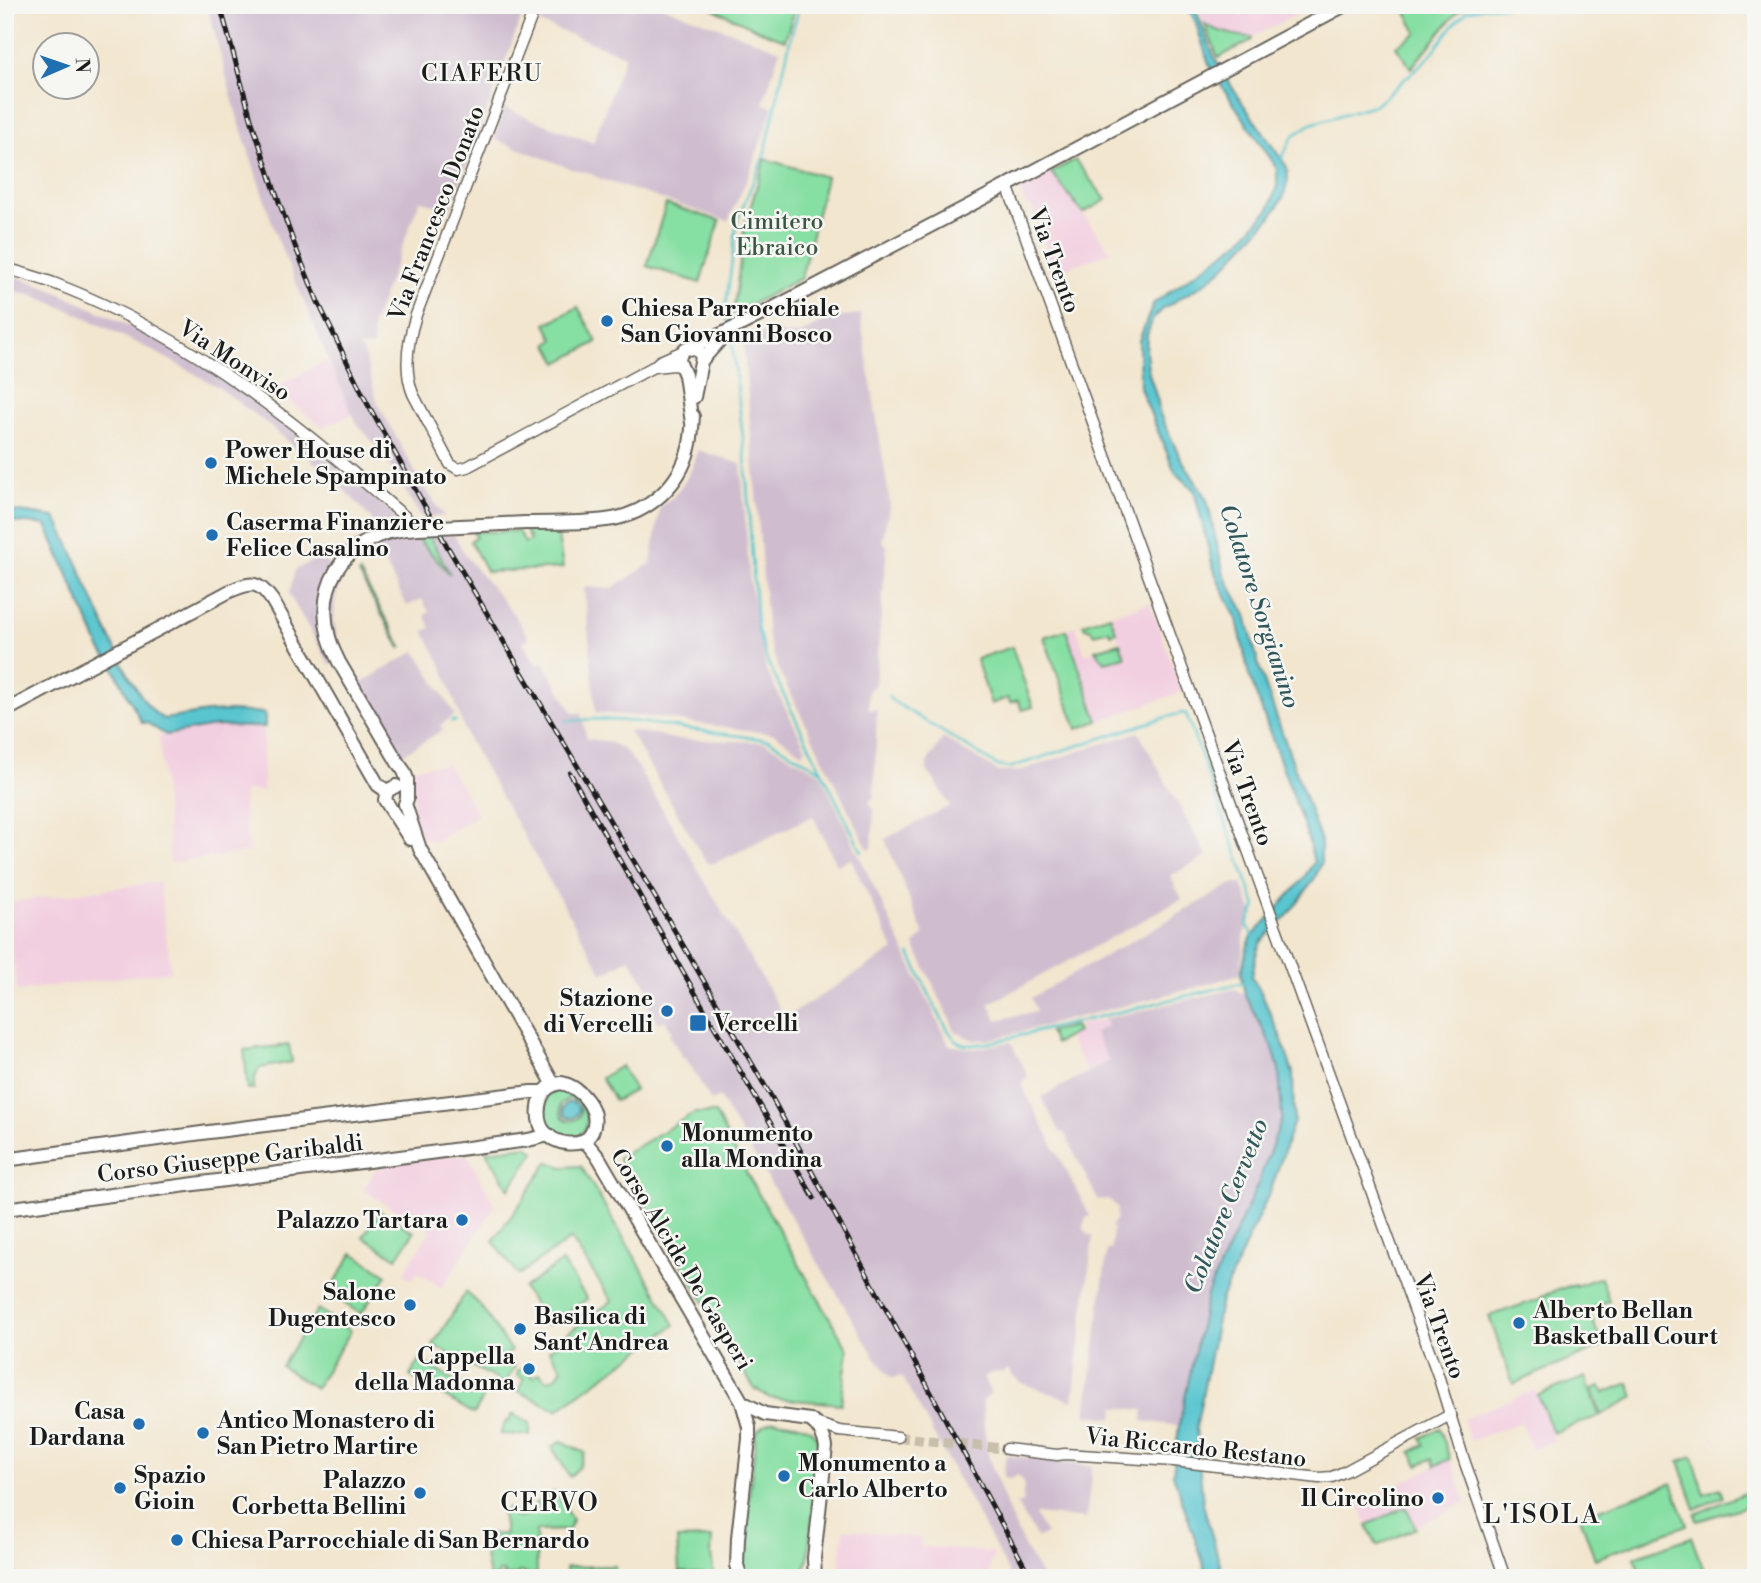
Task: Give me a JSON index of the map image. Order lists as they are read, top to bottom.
{
  "streets": {
    "main road": ["Corso Giuseppe Garibaldi", "Corso Alcide De Gasperi"],
    "street": [
      "Via Francesco Donato",
      "Via Trento",
      "Via Monviso",
      "Via Riccardo Restano"
    ]
  },
  "crossings": [
    ["Via Trento", "Via Riccardo Restano"],
    ["Corso Giuseppe Garibaldi", "Corso Alcide De Gasperi"]
  ],
  "districts": ["CIAFERU", "CERVO", "L'ISOLA"],
  "water": ["Colatore Sorgianino", "Colatore Cervetto"],
  "parks": ["Cimitero Ebraico"],
  "places": {
    "other": [
      "Chiesa Parrocchiale San Giovanni Bosco",
      "Power House di Michele Spampinato",
      "Caserma Finanziere Felice Casalino",
      "Stazione di Vercelli",
      "Monumento alla Mondina",
      "Palazzo Tartara",
      "Salone Dugentesco",
      "Alberto Bellan Basketball Court",
      "Basilica di Sant'Andrea",
      "Cappella della Madonna",
      "Casa Dardana",
      "Antico Monastero di San Pietro Martire",
      "Monumento a Carlo Alberto",
      "Spazio Gioin",
      "Palazzo Corbetta Bellini",
      "Il Circolino",
      "Chiesa Parrocchiale di San Bernardo"
    ],
    "transit": ["Vercelli"]
  },
  "north": "right"
}
